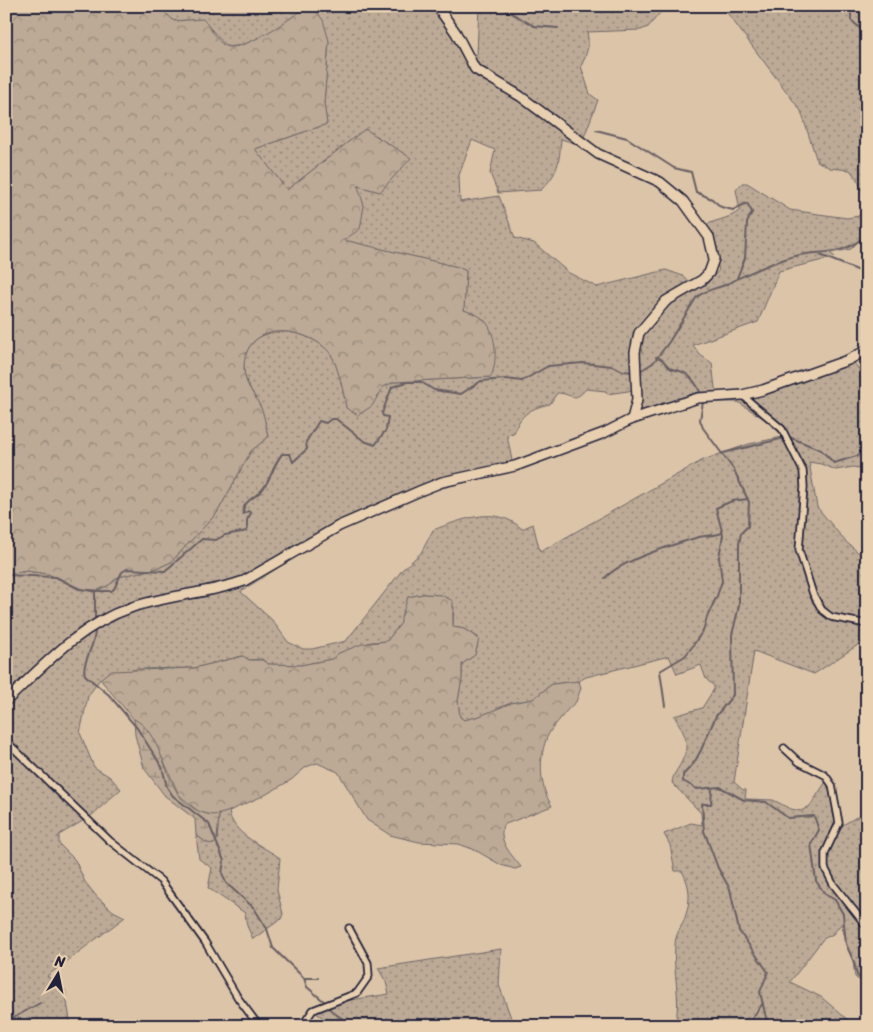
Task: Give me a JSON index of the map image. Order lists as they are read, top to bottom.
{
  "north": "top"
}
